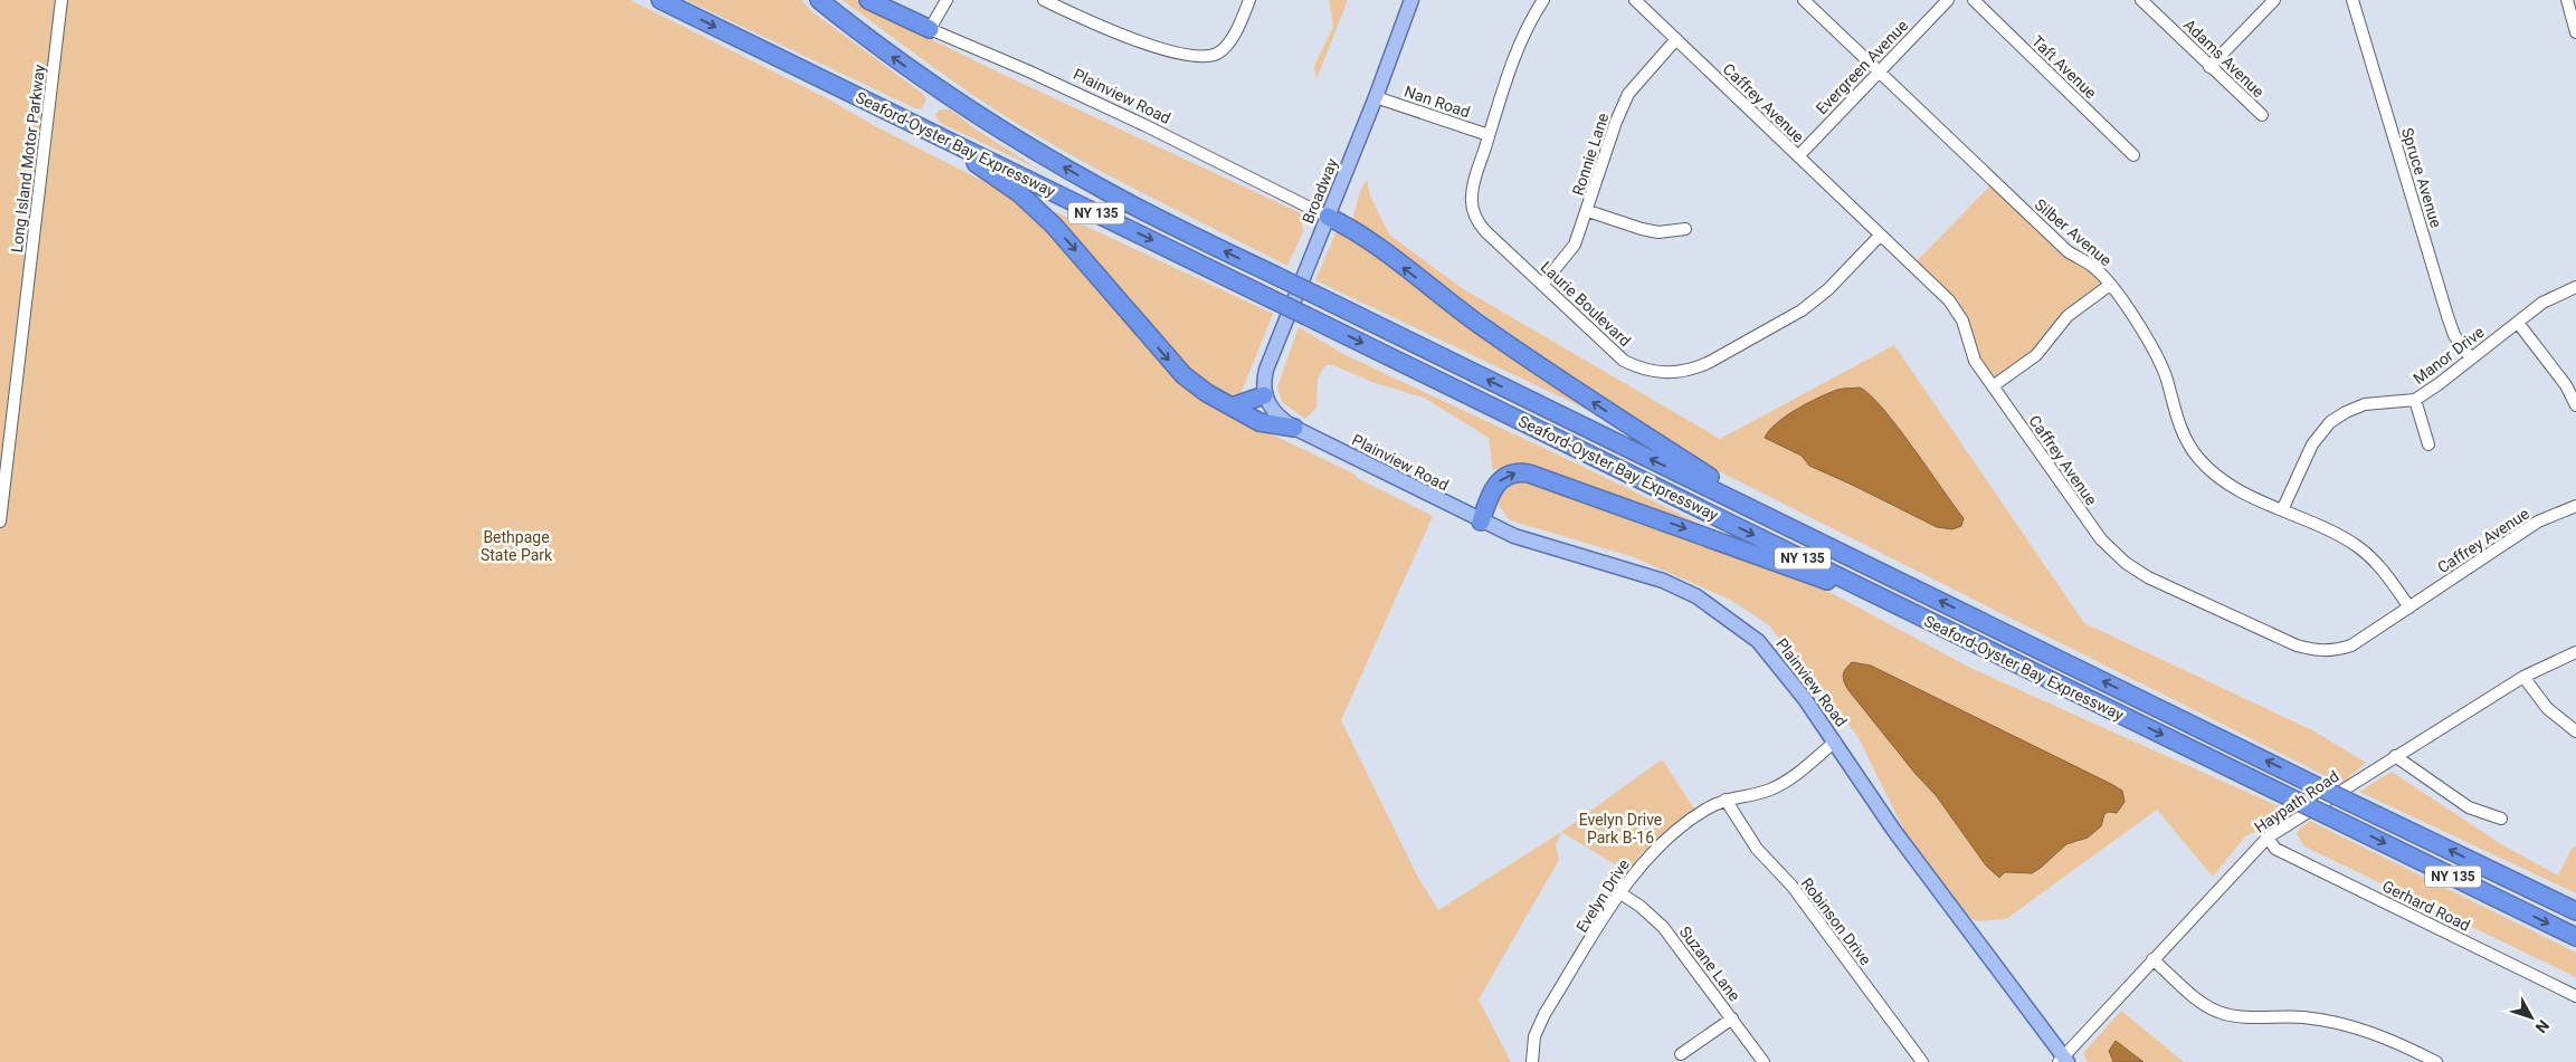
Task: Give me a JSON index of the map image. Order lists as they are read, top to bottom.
{
  "streets": {
    "highway": ["Seaford-Oyster Bay Expressway", "NY 135"],
    "main road": ["Plainview Road", "Broadway"],
    "street": [
      "Adams Avenue",
      "Evergreen Avenue",
      "Taft Avenue",
      "Nan Road",
      "Caffrey Avenue",
      "Ronnie Lane",
      "Long Island Motor Parkway",
      "Spruce Avenue",
      "Silber Avenue",
      "Laurie Boulevard",
      "Manor Drive",
      "Haypath Road",
      "Evelyn Drive",
      "Gerhard Road",
      "Robinson Drive",
      "Suzane Lane"
    ]
  },
  "crossings": [
    ["Evergreen Avenue", "Caffrey Avenue"],
    ["Evergreen Avenue", "Silber Avenue"],
    ["Plainview Road", "Broadway"],
    ["Plainview Road", "Haypath Road"],
    ["Plainview Road", "Evelyn Drive"],
    ["Nan Road", "Broadway"],
    ["Nan Road", "Laurie Boulevard"],
    ["Caffrey Avenue", "Ronnie Lane"],
    ["Caffrey Avenue", "Silber Avenue"],
    ["Caffrey Avenue", "Laurie Boulevard"],
    ["Ronnie Lane", "Laurie Boulevard"],
    ["Spruce Avenue", "Manor Drive"],
    ["Silber Avenue", "Manor Drive"],
    ["Haypath Road", "Gerhard Road"],
    ["Evelyn Drive", "Robinson Drive"],
    ["Evelyn Drive", "Suzane Lane"]
  ],
  "parks": ["Bethpage State Park", "Evelyn Drive Park B-16"],
  "north": "bottom right"
}
